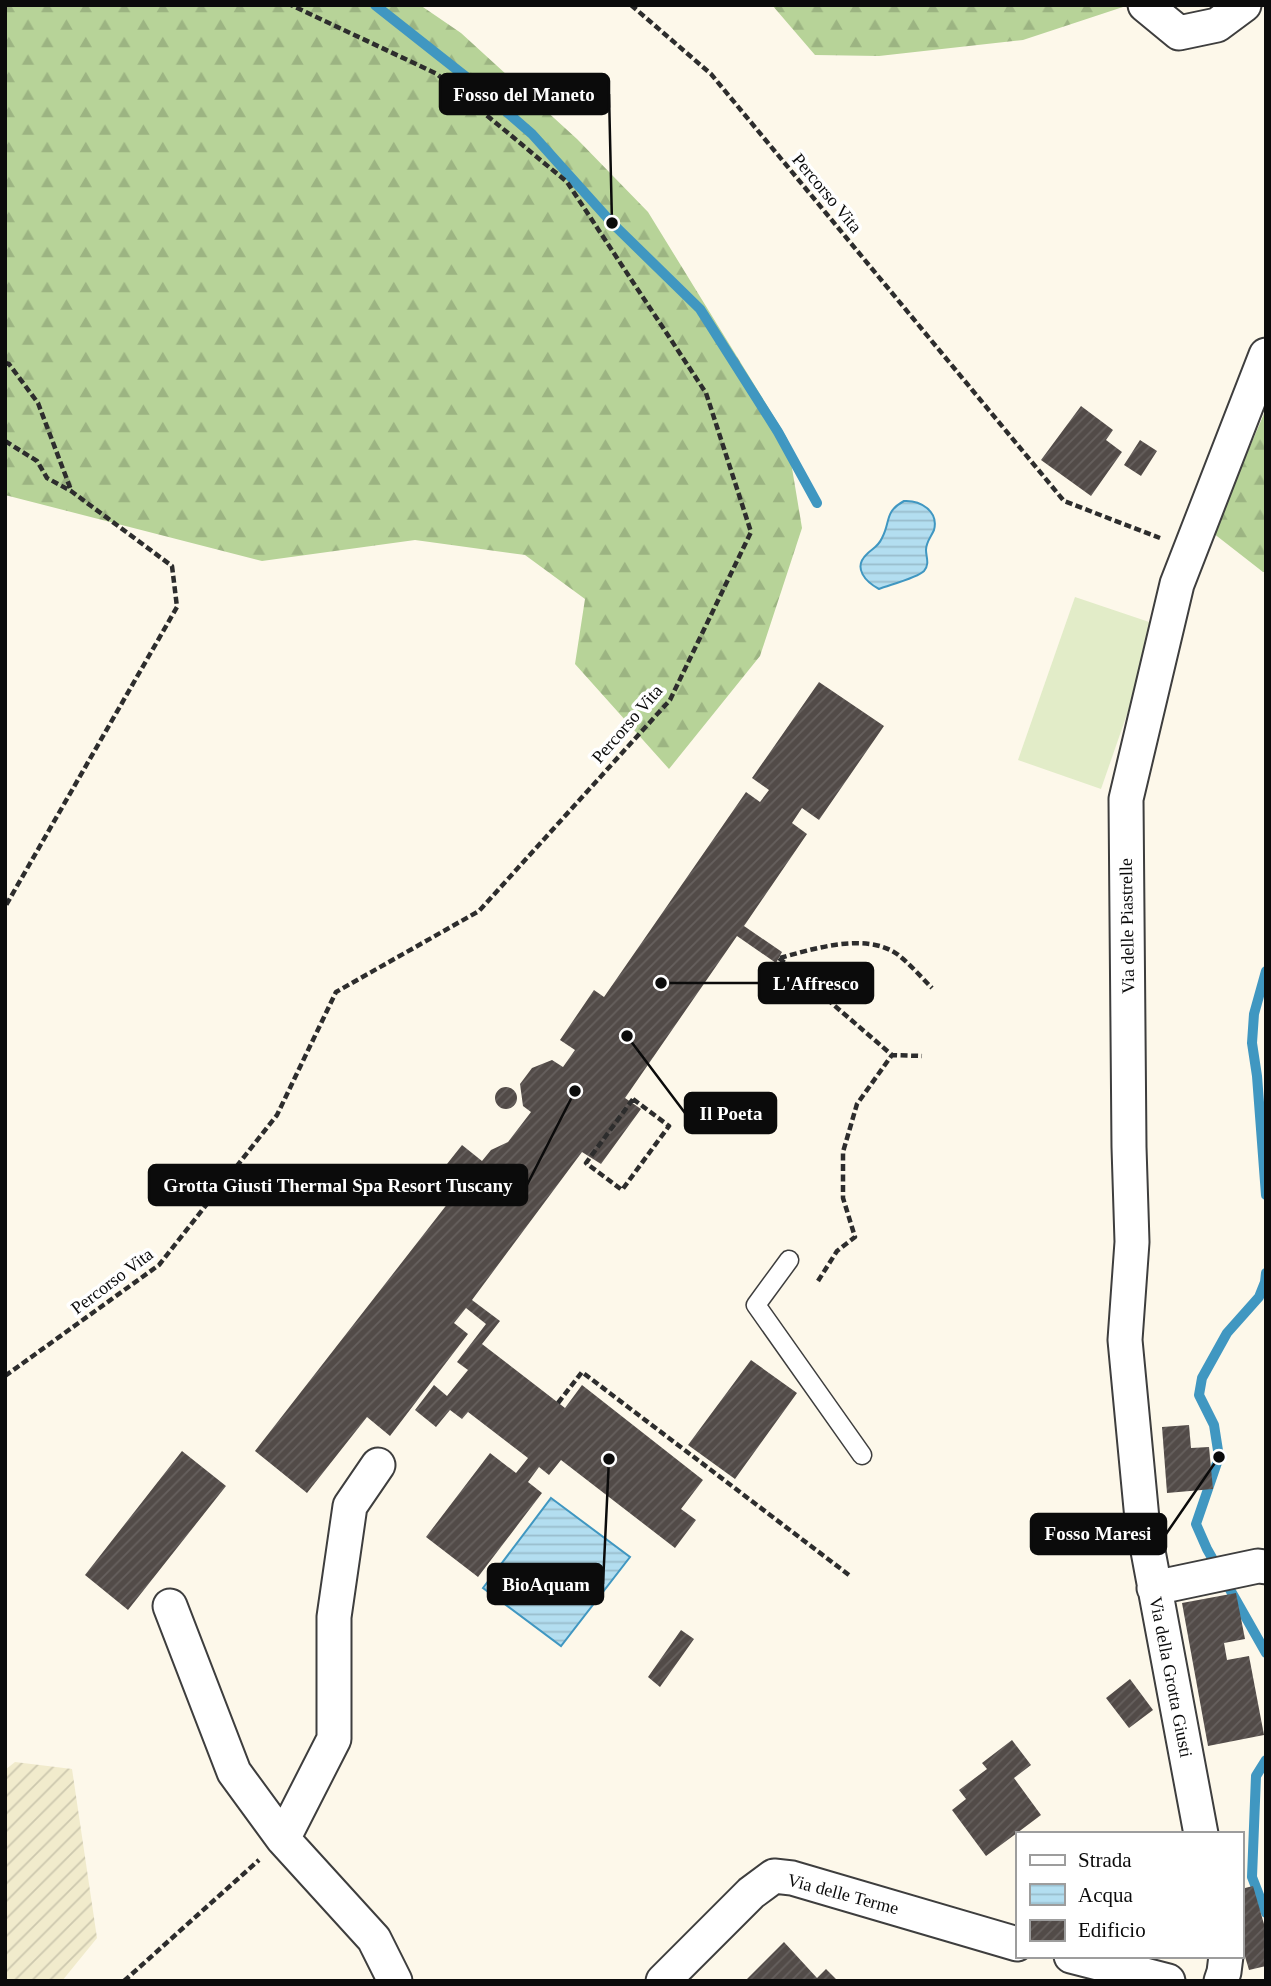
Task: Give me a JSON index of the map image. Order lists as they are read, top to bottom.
{
  "streets": {
    "street": ["Via delle Piastrelle", "Via della Grotta Giusti", "Via delle Terme"],
    "path": ["Percorso Vita"]
  },
  "crossings": [
    ["Percorso Vita", "Via delle Piastrelle"],
    ["Via delle Piastrelle", "Via della Grotta Giusti"]
  ],
  "places": [
    "Fosso del Maneto",
    "L'Affresco",
    "Il Poeta",
    "Grotta Giusti Thermal Spa Resort Tuscany",
    "Fosso Maresi",
    "BioAquam"
  ],
  "legend": ["Strada", "Acqua", "Edificio"]
}
